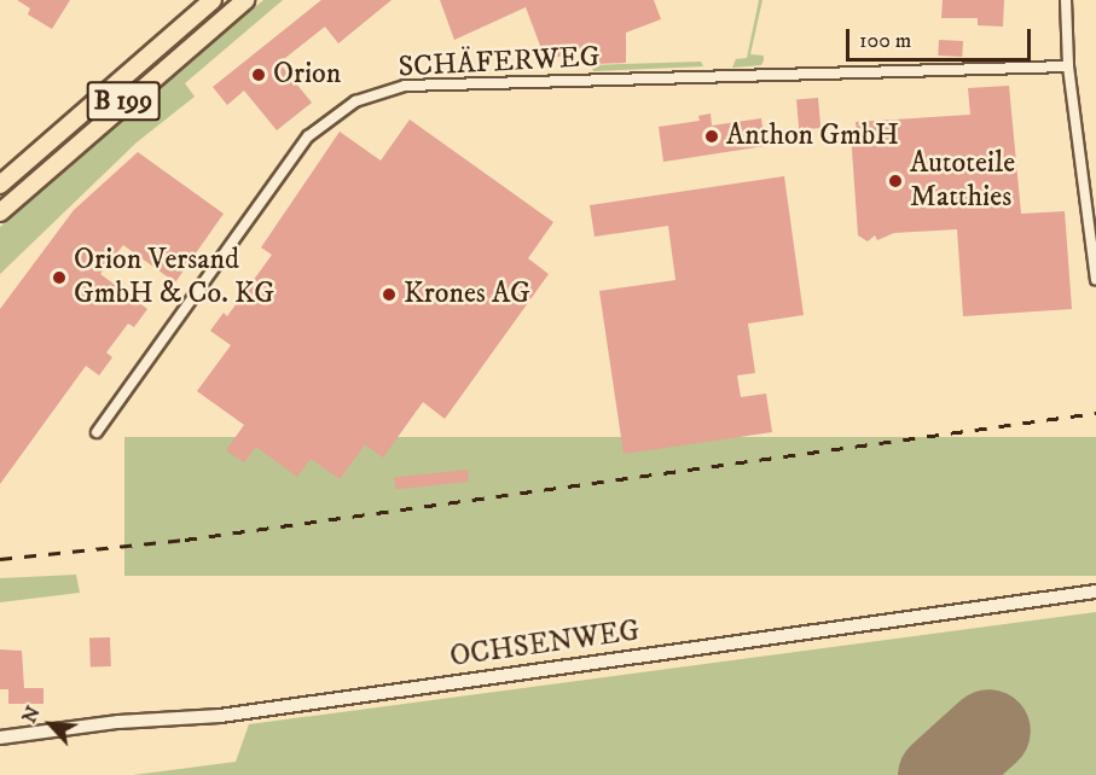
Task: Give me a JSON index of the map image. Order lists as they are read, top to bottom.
{
  "streets": {
    "highway": ["B 199"],
    "main road": ["OCHSENWEG"],
    "street": ["SCHÄFERWEG"]
  },
  "places": [
    "Orion",
    "Anthon GmbH",
    "Autoteile Matthies",
    "Orion Versand GmbH & Co. KG",
    "Krones AG"
  ],
  "scale_bar": "100 m",
  "north": "top left"
}
